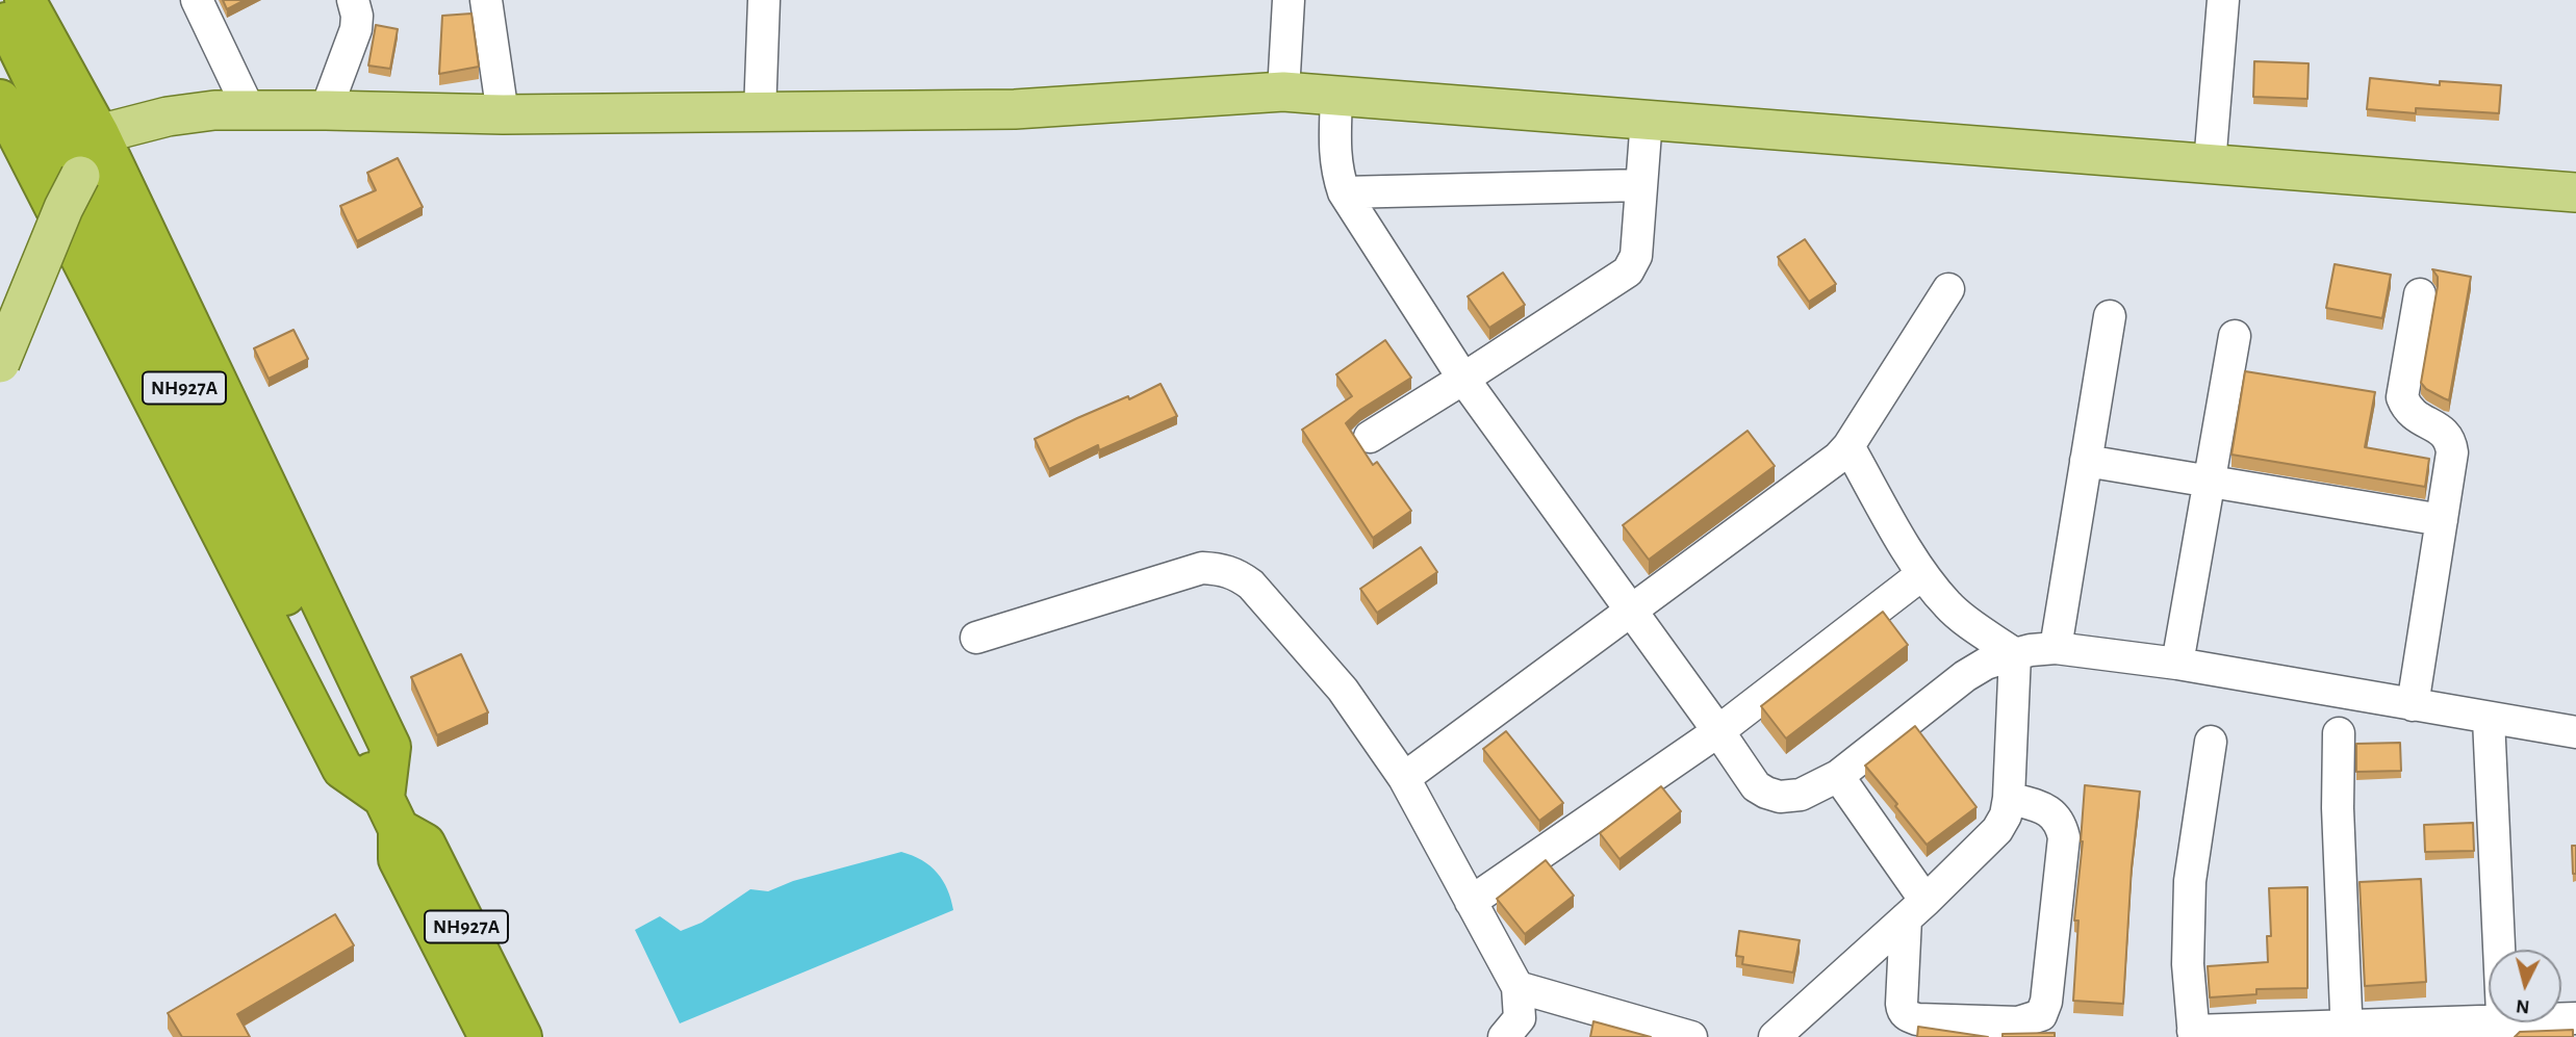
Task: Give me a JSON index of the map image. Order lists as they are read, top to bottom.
{
  "streets": {
    "highway": ["NH927A"]
  },
  "north": "bottom"
}
